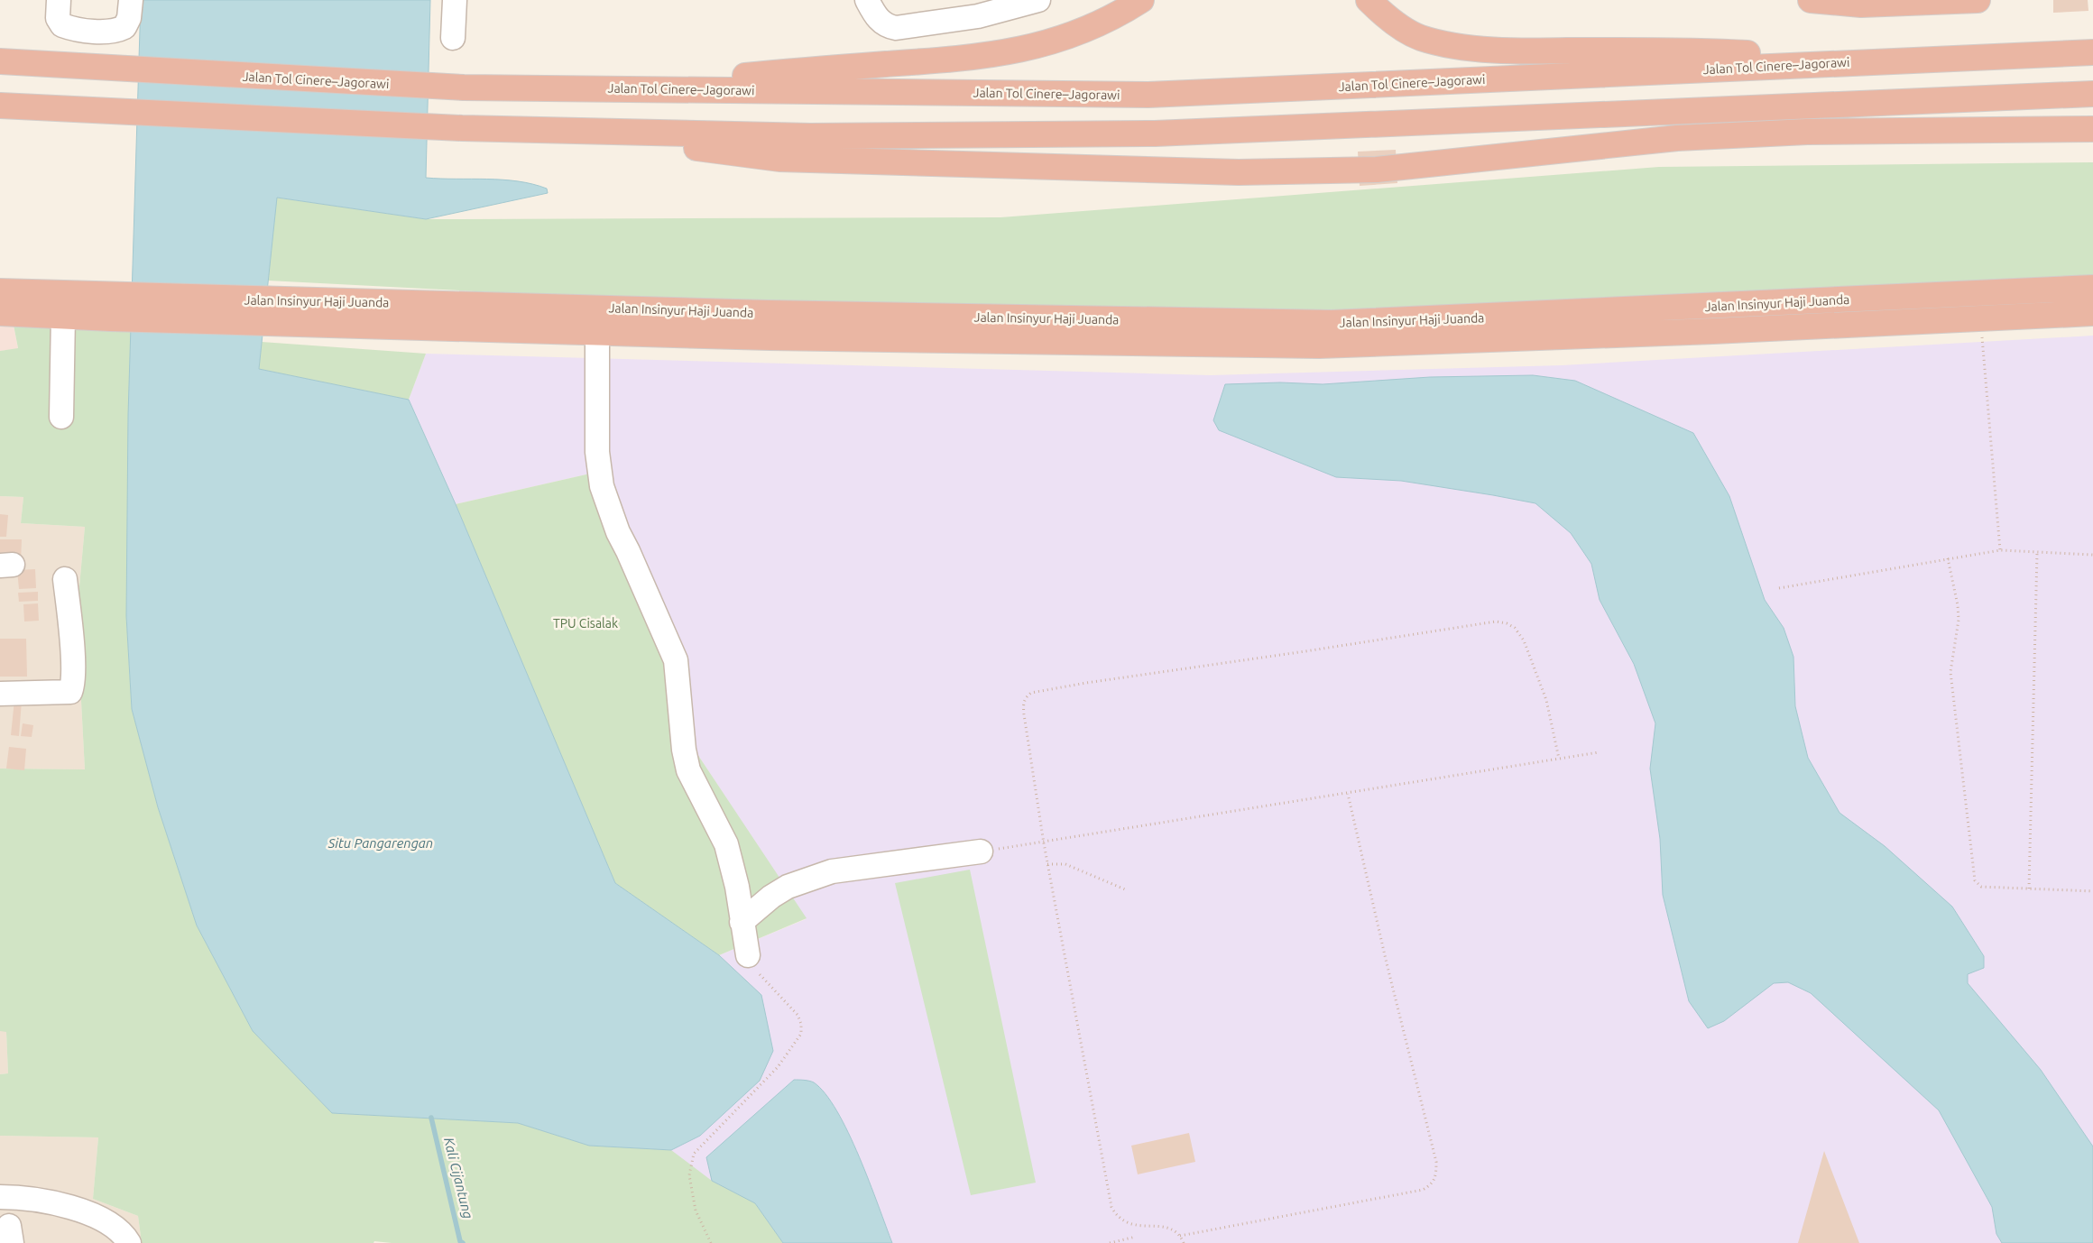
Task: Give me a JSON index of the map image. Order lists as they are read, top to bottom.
{
  "streets": {
    "highway": ["Jalan Tol Cinere–Jagorawi", "Jalan Insinyur Haji Juanda"]
  },
  "water": ["Situ Pangarengan", "Kali Cijantung"],
  "parks": ["TPU Cisalak"]
}
